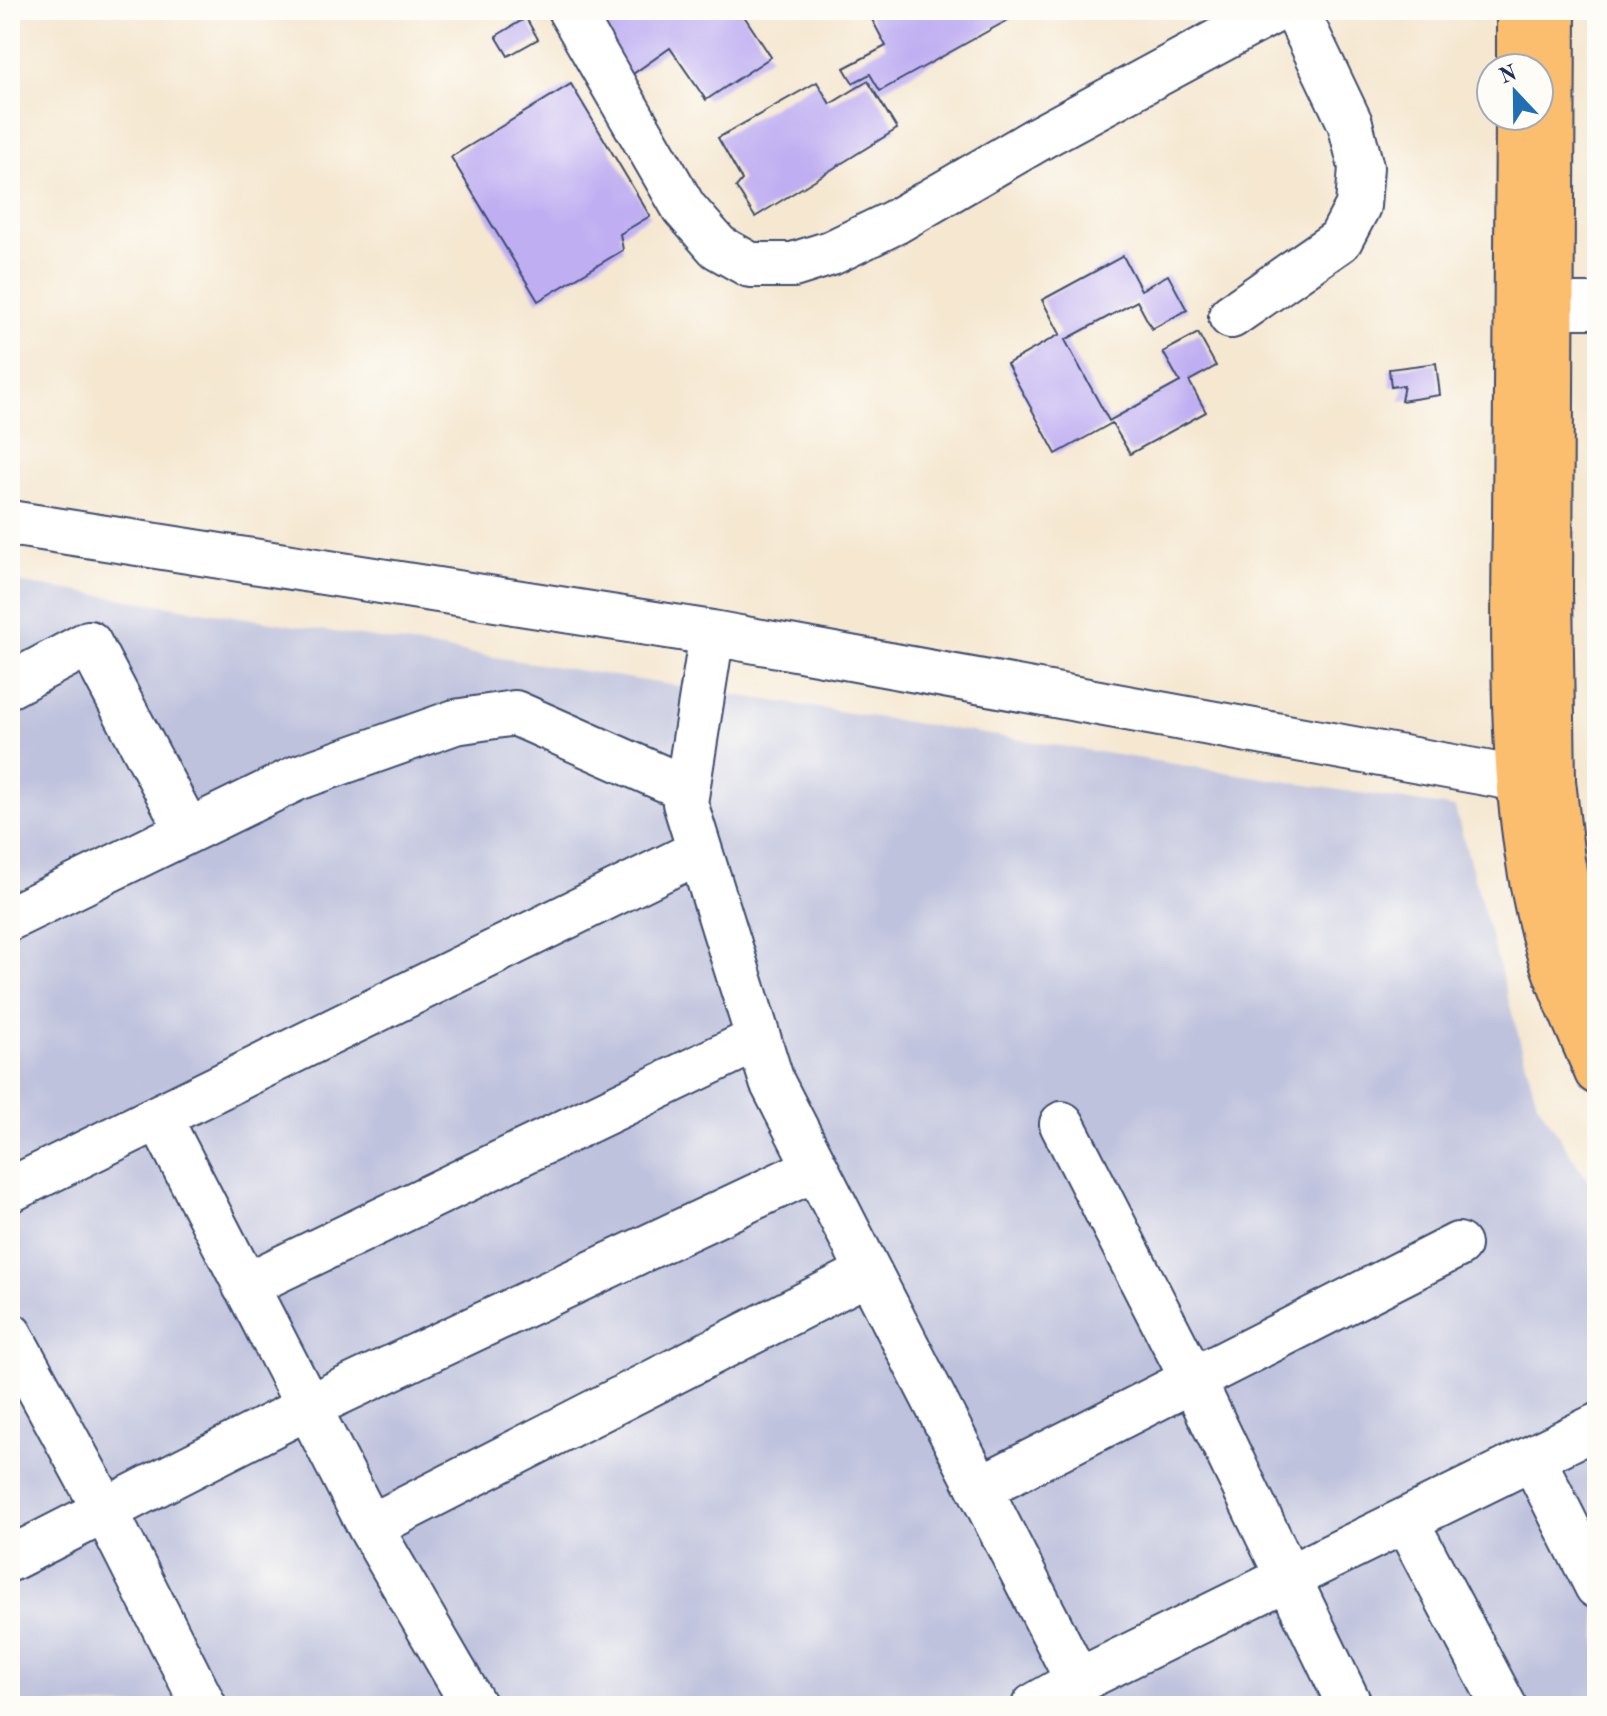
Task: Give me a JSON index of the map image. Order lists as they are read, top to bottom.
{
  "north": "top"
}
